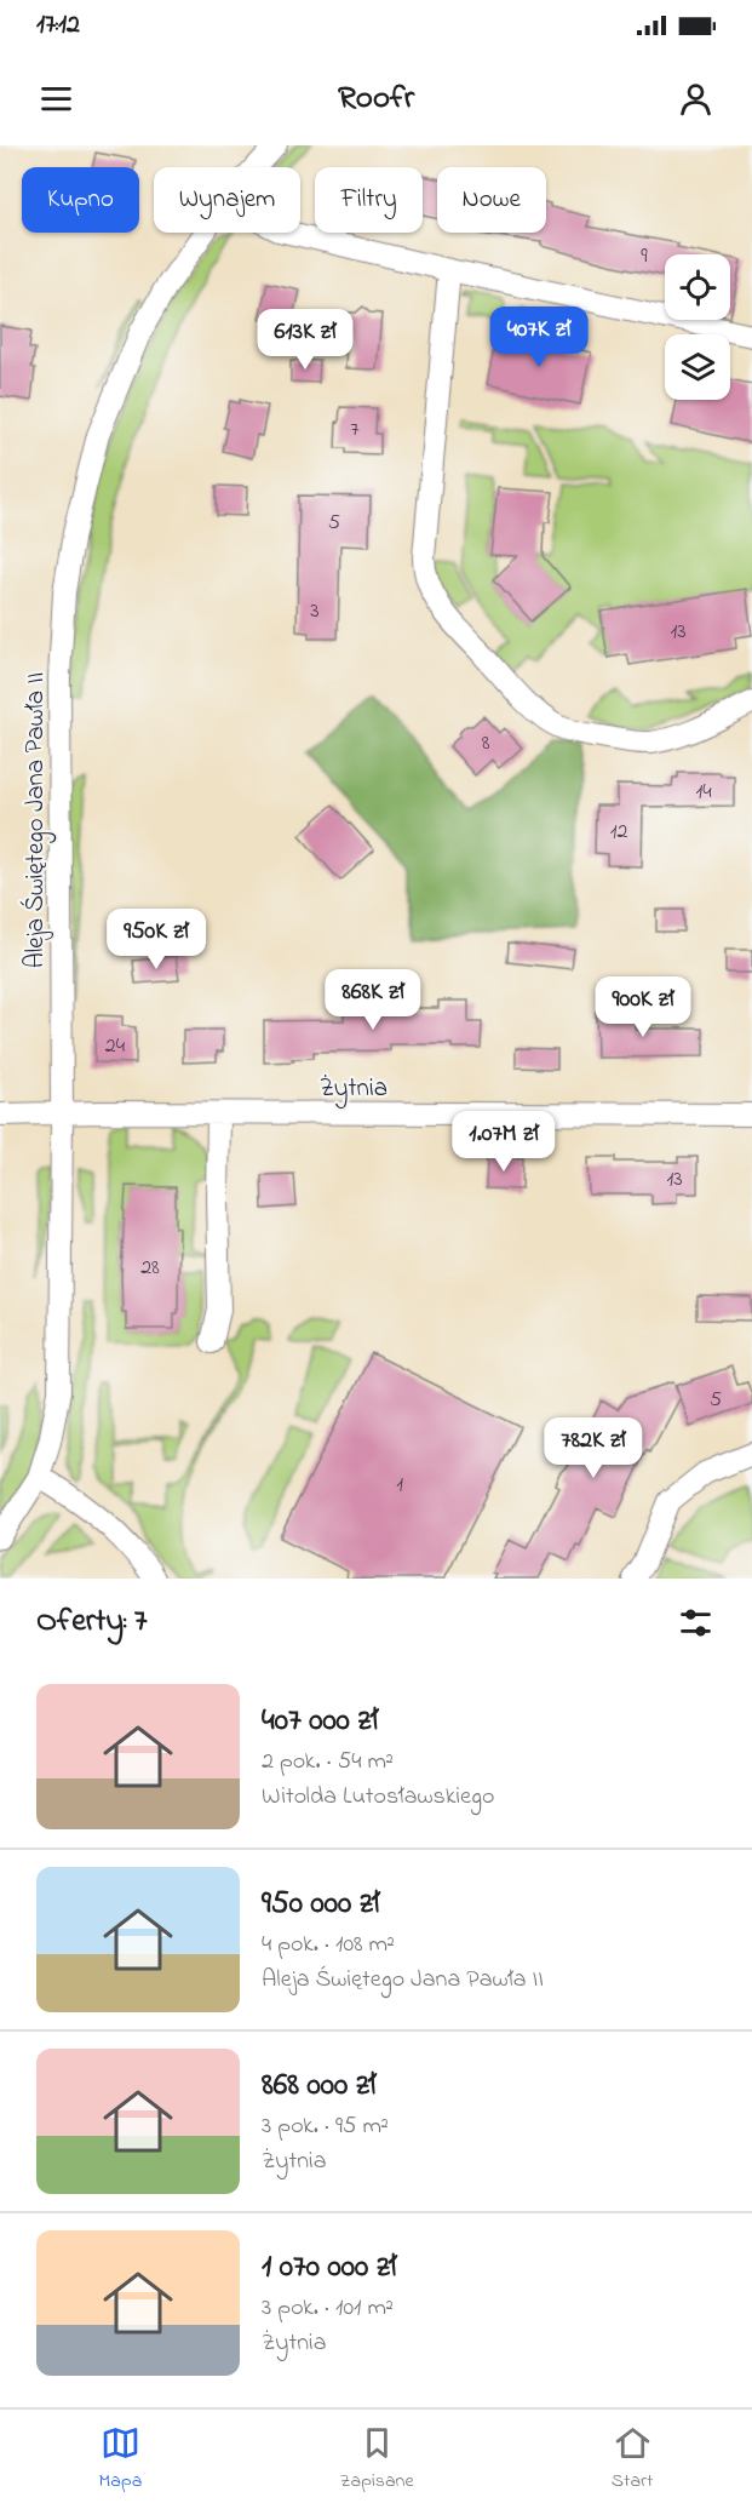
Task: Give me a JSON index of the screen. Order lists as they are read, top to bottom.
{
  "streets": {
    "street": ["Aleja Świętego Jana Pawła II", "Żytnia"]
  },
  "crossings": [
    ["Aleja Świętego Jana Pawła II", "Żytnia"]
  ],
  "house_numbers": [
    "9",
    "7",
    "5",
    "3",
    "13",
    "8",
    "14",
    "12",
    "24",
    "13",
    "28",
    "5",
    "1"
  ],
  "page": {
    "status": "17:12",
    "header": "Roofr",
    "chip": [
      "Kupno",
      "Wynajem",
      "Filtry",
      "Nowe"
    ],
    "price": [
      "407K zł",
      "613K zł",
      "950K zł",
      "868K zł",
      "900K zł",
      "1.07M zł",
      "782K zł"
    ],
    "heading": "Oferty: 7",
    "list": [
      {
        "name": "407 000 zł",
        "note": "2 pok. · 54 m² · Witolda Lutosławskiego"
      },
      {
        "name": "950 000 zł",
        "note": "4 pok. · 108 m² · Aleja Świętego Jana Pawła II"
      },
      {
        "name": "868 000 zł",
        "note": "3 pok. · 95 m² · Żytnia"
      },
      {
        "name": "1 070 000 zł",
        "note": "3 pok. · 101 m² · Żytnia"
      }
    ],
    "tabs": ["Mapa", "Zapisane", "Start"]
  }
}
